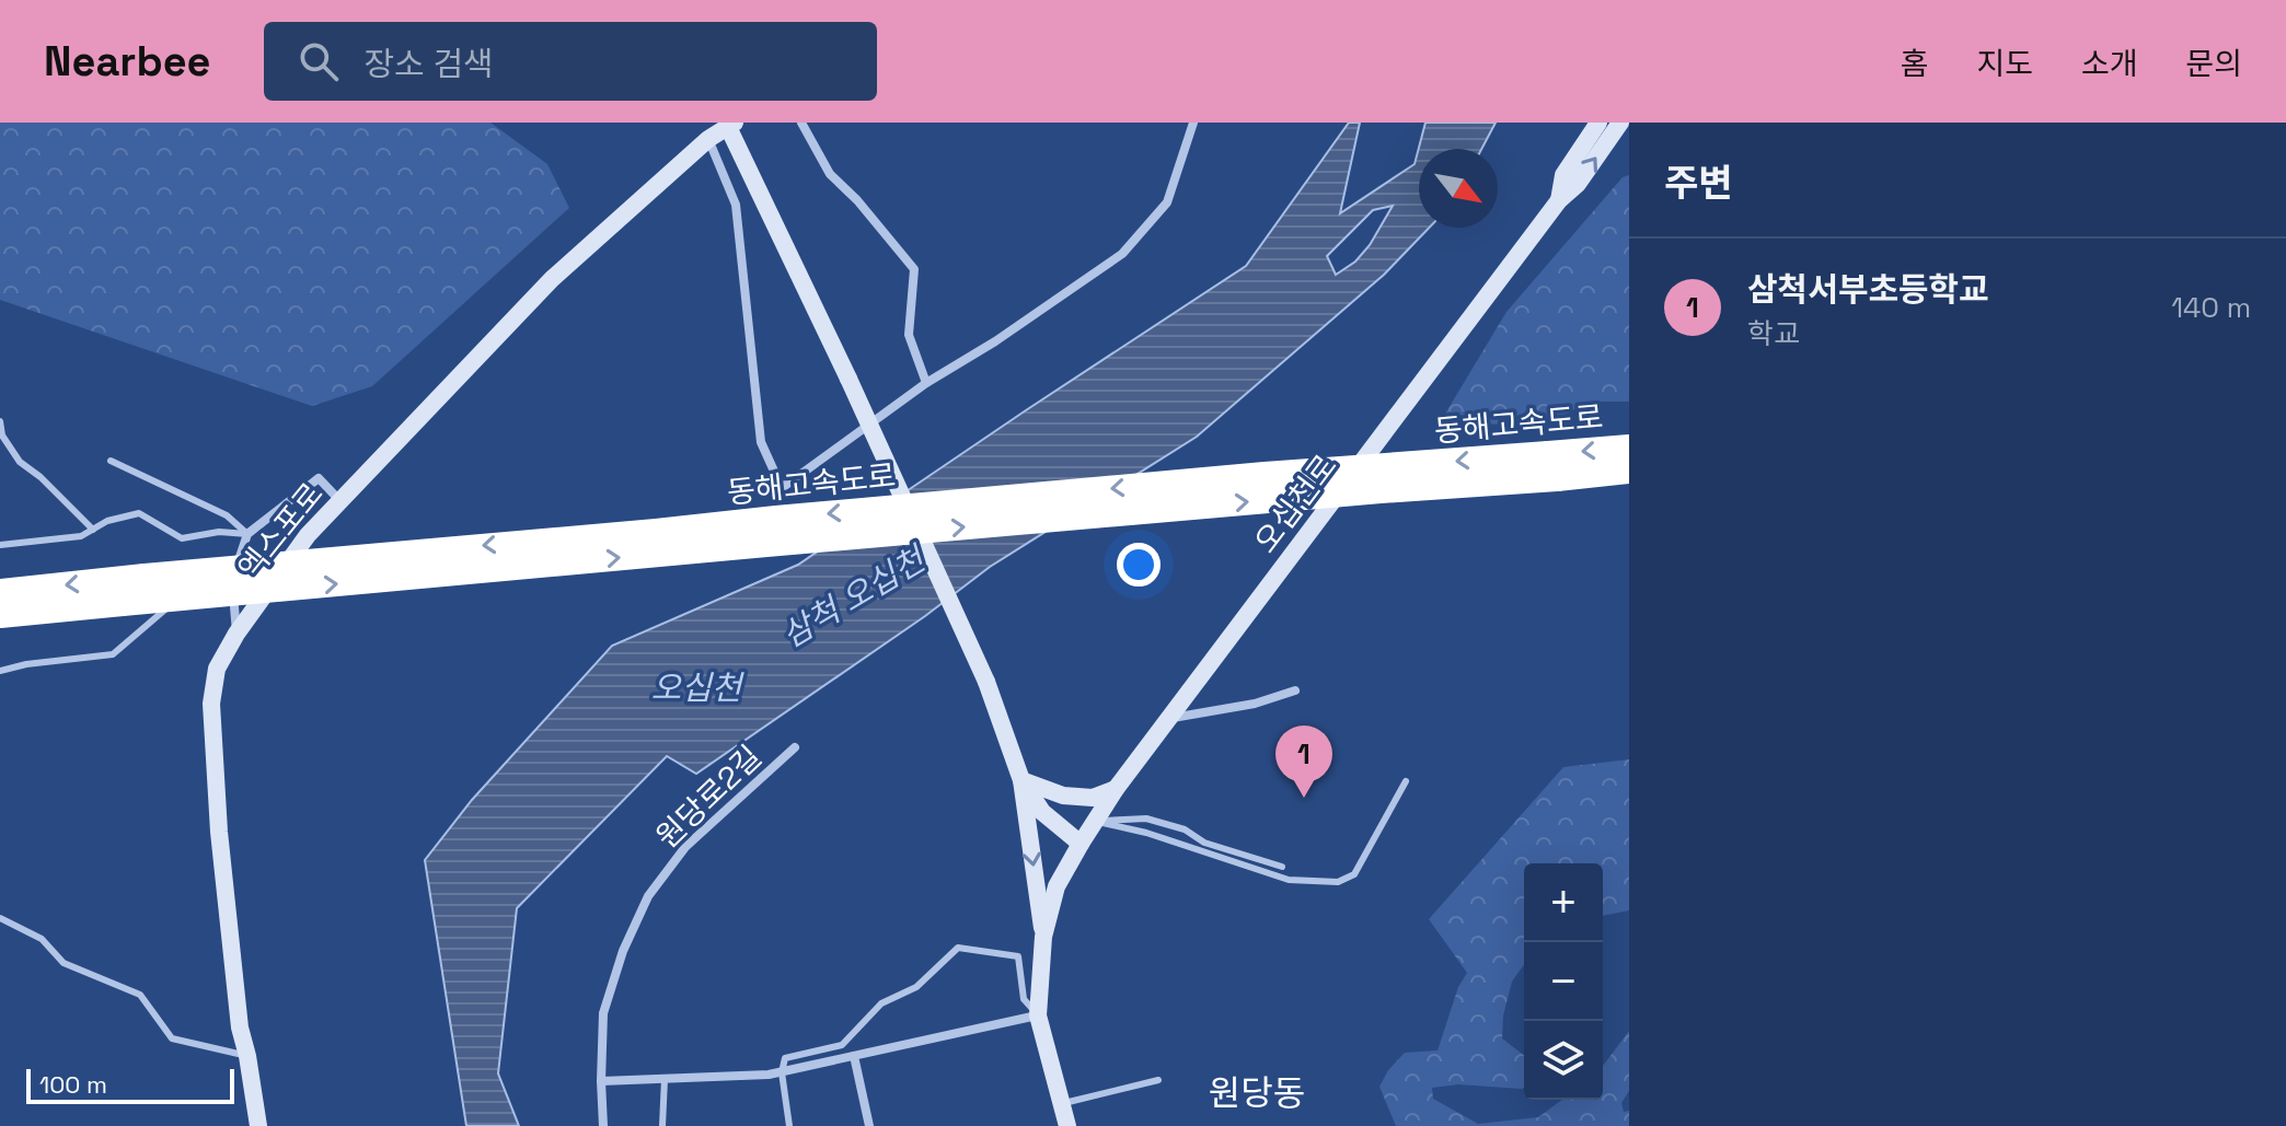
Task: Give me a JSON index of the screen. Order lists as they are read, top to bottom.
{
  "streets": {
    "highway": ["동해고속도로"],
    "street": ["오십천로", "엑스포로", "원당로2길"]
  },
  "districts": ["원당동"],
  "water": ["삼척 오십천", "오십천"],
  "scale_bar": "100 m",
  "north": "bottom right",
  "page": {
    "header": "Nearbee",
    "search": "장소 검색",
    "nav": [
      "홈",
      "지도",
      "소개",
      "문의"
    ],
    "heading": "주변",
    "list": [
      {
        "mark": "1",
        "name": "삼척서부초등학교",
        "note": "학교",
        "value": "140 m"
      }
    ],
    "pins": "1",
    "map_buttons": ["+", "−"],
    "scale": "100 m"
  }
}
